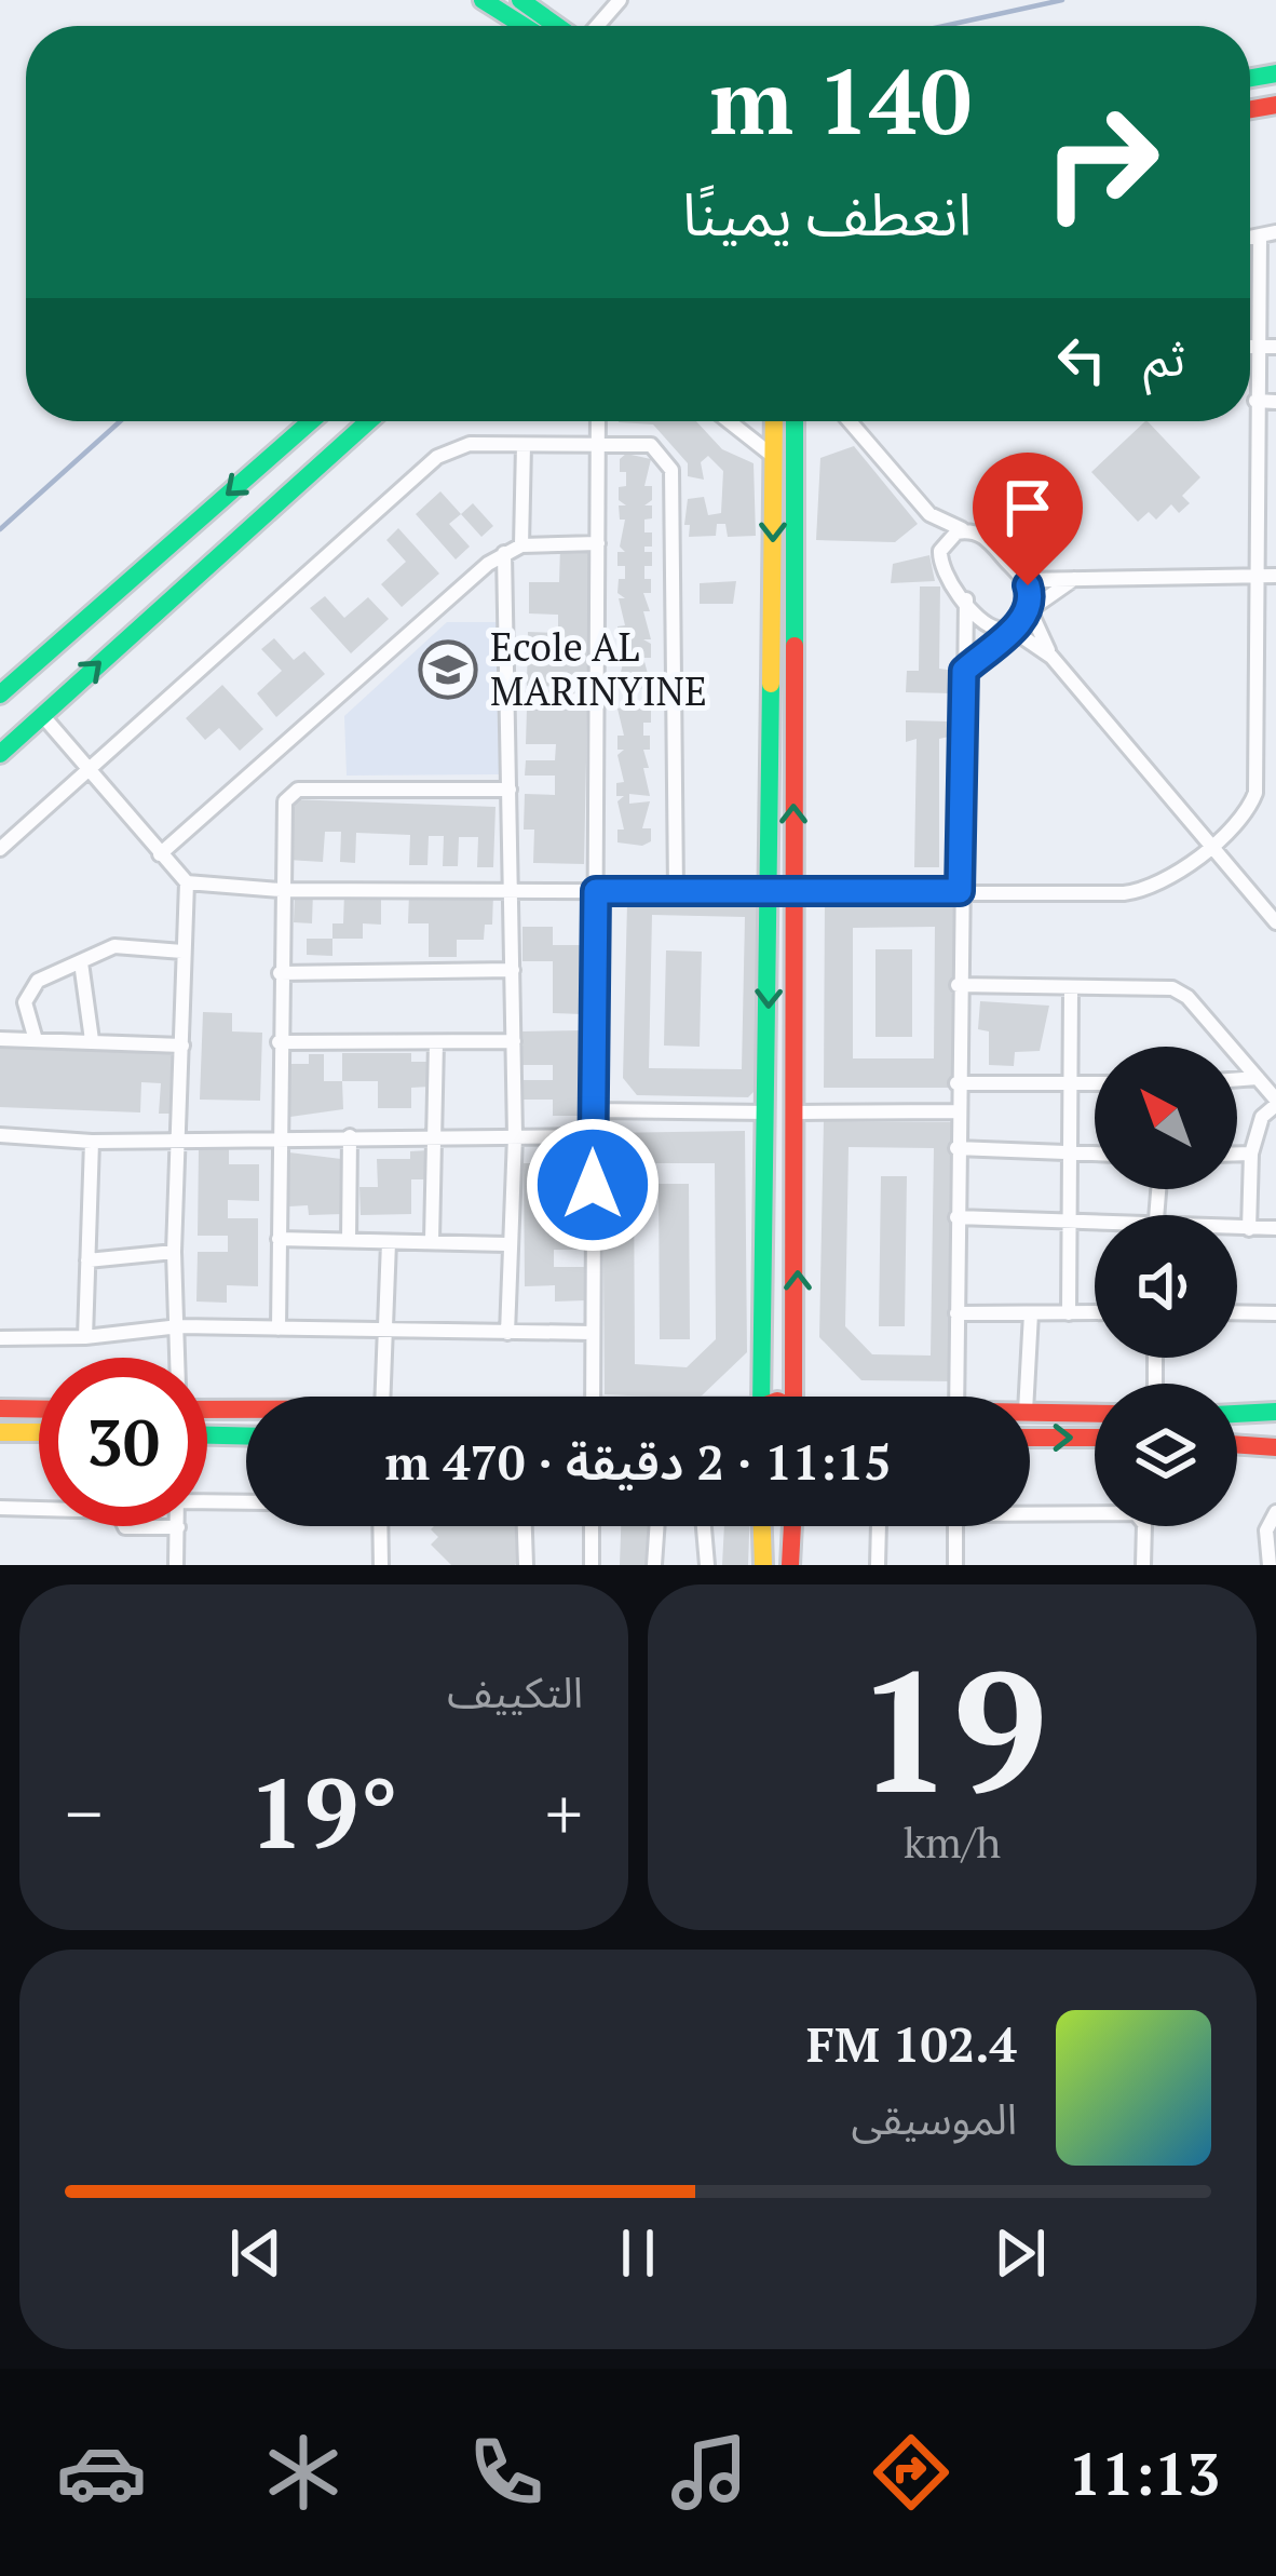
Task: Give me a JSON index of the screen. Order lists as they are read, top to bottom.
{
  "places": {
    "school or university": ["Ecole AL MARINYINE"]
  },
  "north": "top left",
  "page": {
    "turn": ["140 m", "انعطف يمينًا"],
    "then": "ثم",
    "limit": "30",
    "trip": "11:15 · 2 دقيقة · 470 m",
    "tile": [
      ["19", "km/h"],
      "التكييف"
    ],
    "heat": ["−", "19°", "+"],
    "song": ["102.4 FM", "الموسيقى"],
    "tabs": "11:13"
  }
}
